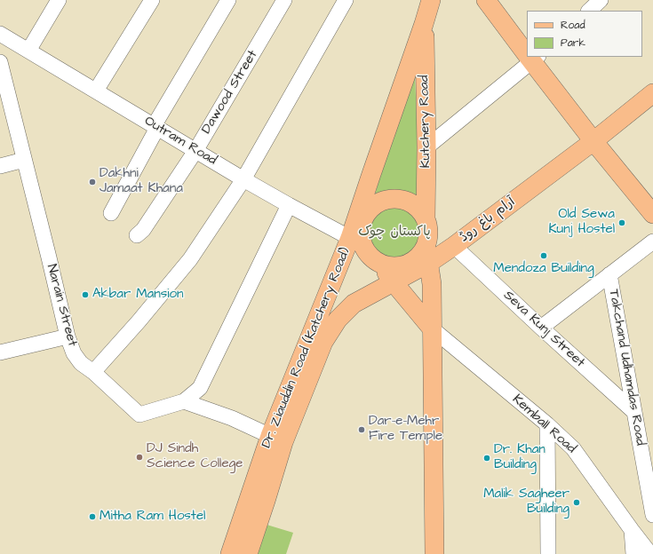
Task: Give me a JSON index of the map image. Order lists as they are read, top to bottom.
{
  "streets": {
    "main road": ["Kutchery Road", "آرام باغ روڈ", "Dr. Ziauddin Road (Katchery Road)"],
    "street": [
      "Dawood Street",
      "Outram Road",
      "Narain Street",
      "Seva Kunj Street",
      "Takchand Udhamdas Road",
      "Kemball Road"
    ]
  },
  "crossings": [
    ["Dawood Street", "Outram Road"],
    ["Kutchery Road", "Outram Road"],
    ["Kutchery Road", "آرام باغ روڈ"],
    ["Kutchery Road", "Dr. Ziauddin Road (Katchery Road)"],
    ["Outram Road", "آرام باغ روڈ"],
    ["Outram Road", "Dr. Ziauddin Road (Katchery Road)"],
    ["آرام باغ روڈ", "Seva Kunj Street"],
    ["آرام باغ روڈ", "Dr. Ziauddin Road (Katchery Road)"],
    ["Seva Kunj Street", "Takchand Udhamdas Road"]
  ],
  "parks": ["پاکستان چوک"],
  "places": [
    "Dakhni Jamaat Khana",
    "Old Sewa Kunj Hostel",
    "Mendoza Building",
    "Akbar Mansion",
    "Dar-e-Mehr Fire Temple",
    "DJ Sindh Science College",
    "Dr. Khan Building",
    "Malik Sagheer Building",
    "Mitha Ram Hostel"
  ],
  "legend": ["Road", "Park"]
}
